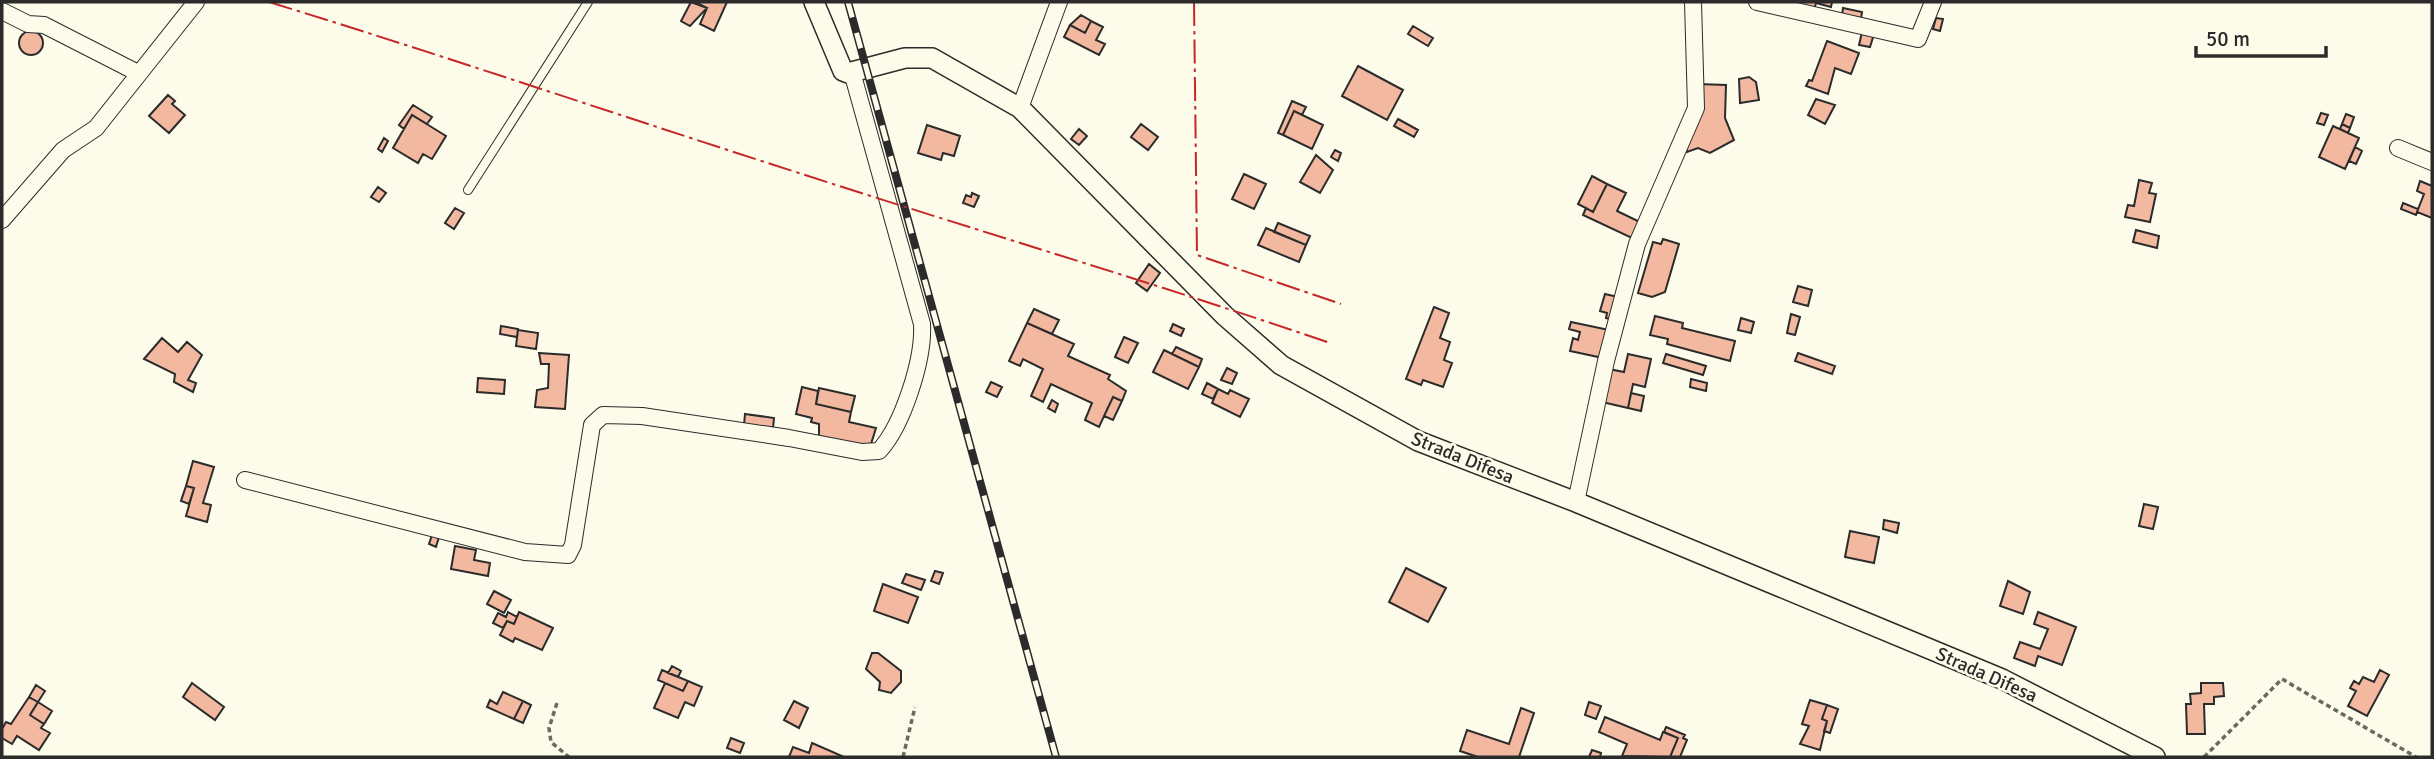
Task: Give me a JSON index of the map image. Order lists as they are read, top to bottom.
{
  "streets": {
    "street": ["Strada Difesa"]
  },
  "scale_bar": "50 m"
}
